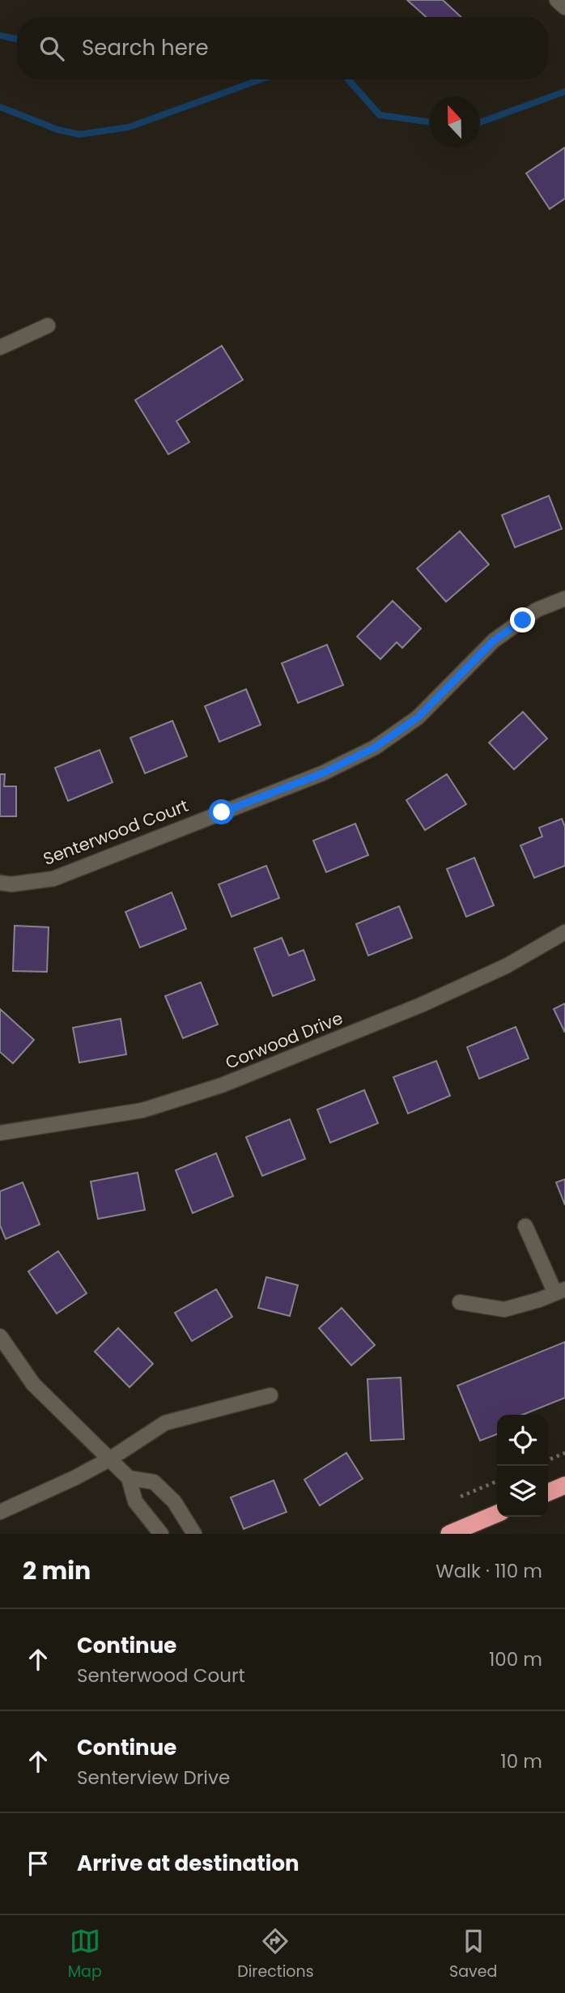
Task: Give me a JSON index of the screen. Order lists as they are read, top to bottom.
{
  "streets": {
    "street": ["Senterwood Court", "Corwood Drive"]
  },
  "north": "top",
  "page": {
    "search": "Search here",
    "heading": ["2 min", "Walk · 110 m"],
    "list": [
      ["Continue", "Senterwood Court", "100 m"],
      ["Continue", "Senterview Drive", "10 m"],
      "Arrive at destination"
    ],
    "nav": ["Map", "Directions", "Saved"]
  }
}
